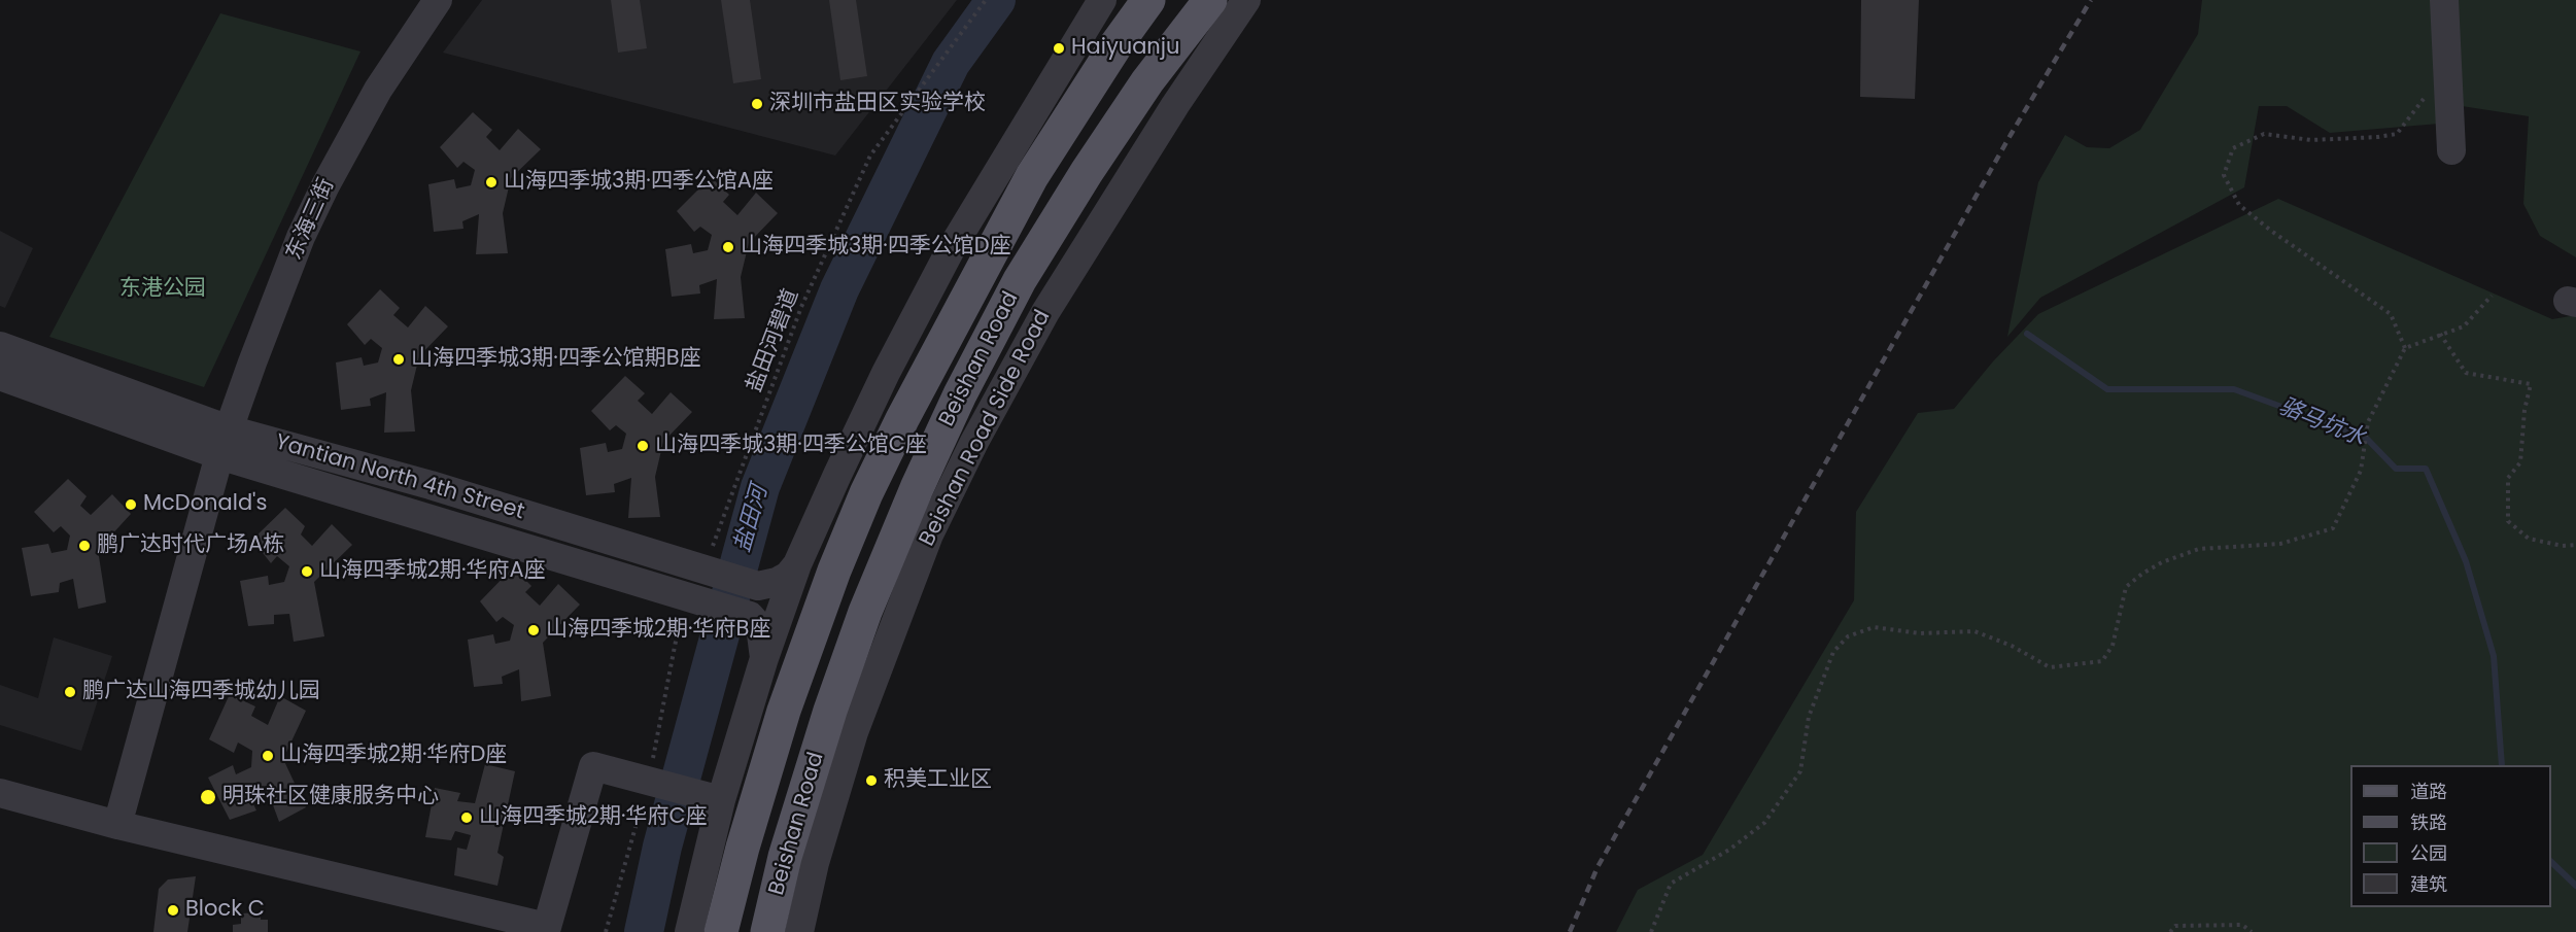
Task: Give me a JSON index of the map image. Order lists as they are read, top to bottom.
{
  "streets": {
    "main road": ["Beishan Road"],
    "street": ["东海三街", "Beishan Road Side Road", "Yantian North 4th Street"],
    "path": ["盐田河碧道"]
  },
  "crossings": [
    ["东海三街", "Yantian North 4th Street"],
    ["盐田河碧道", "Yantian North 4th Street"],
    ["Beishan Road", "Beishan Road Side Road"]
  ],
  "water": ["骆马坑水", "盐田河"],
  "parks": ["东港公园"],
  "places": [
    "Haiyuanju",
    "深圳市盐田区实验学校",
    "山海四季城3期·四季公馆A座",
    "山海四季城3期·四季公馆D座",
    "山海四季城3期·四季公馆期B座",
    "山海四季城3期·四季公馆C座",
    "McDonald's",
    "鹏广达时代广场A栋",
    "山海四季城2期·华府A座",
    "山海四季城2期·华府B座",
    "鹏广达山海四季城幼儿园",
    "山海四季城2期·华府D座",
    "积美工业区",
    "明珠社区健康服务中心",
    "山海四季城2期·华府C座",
    "Block C"
  ],
  "legend": [
    "道路",
    "铁路",
    "公园",
    "建筑"
  ]
}
